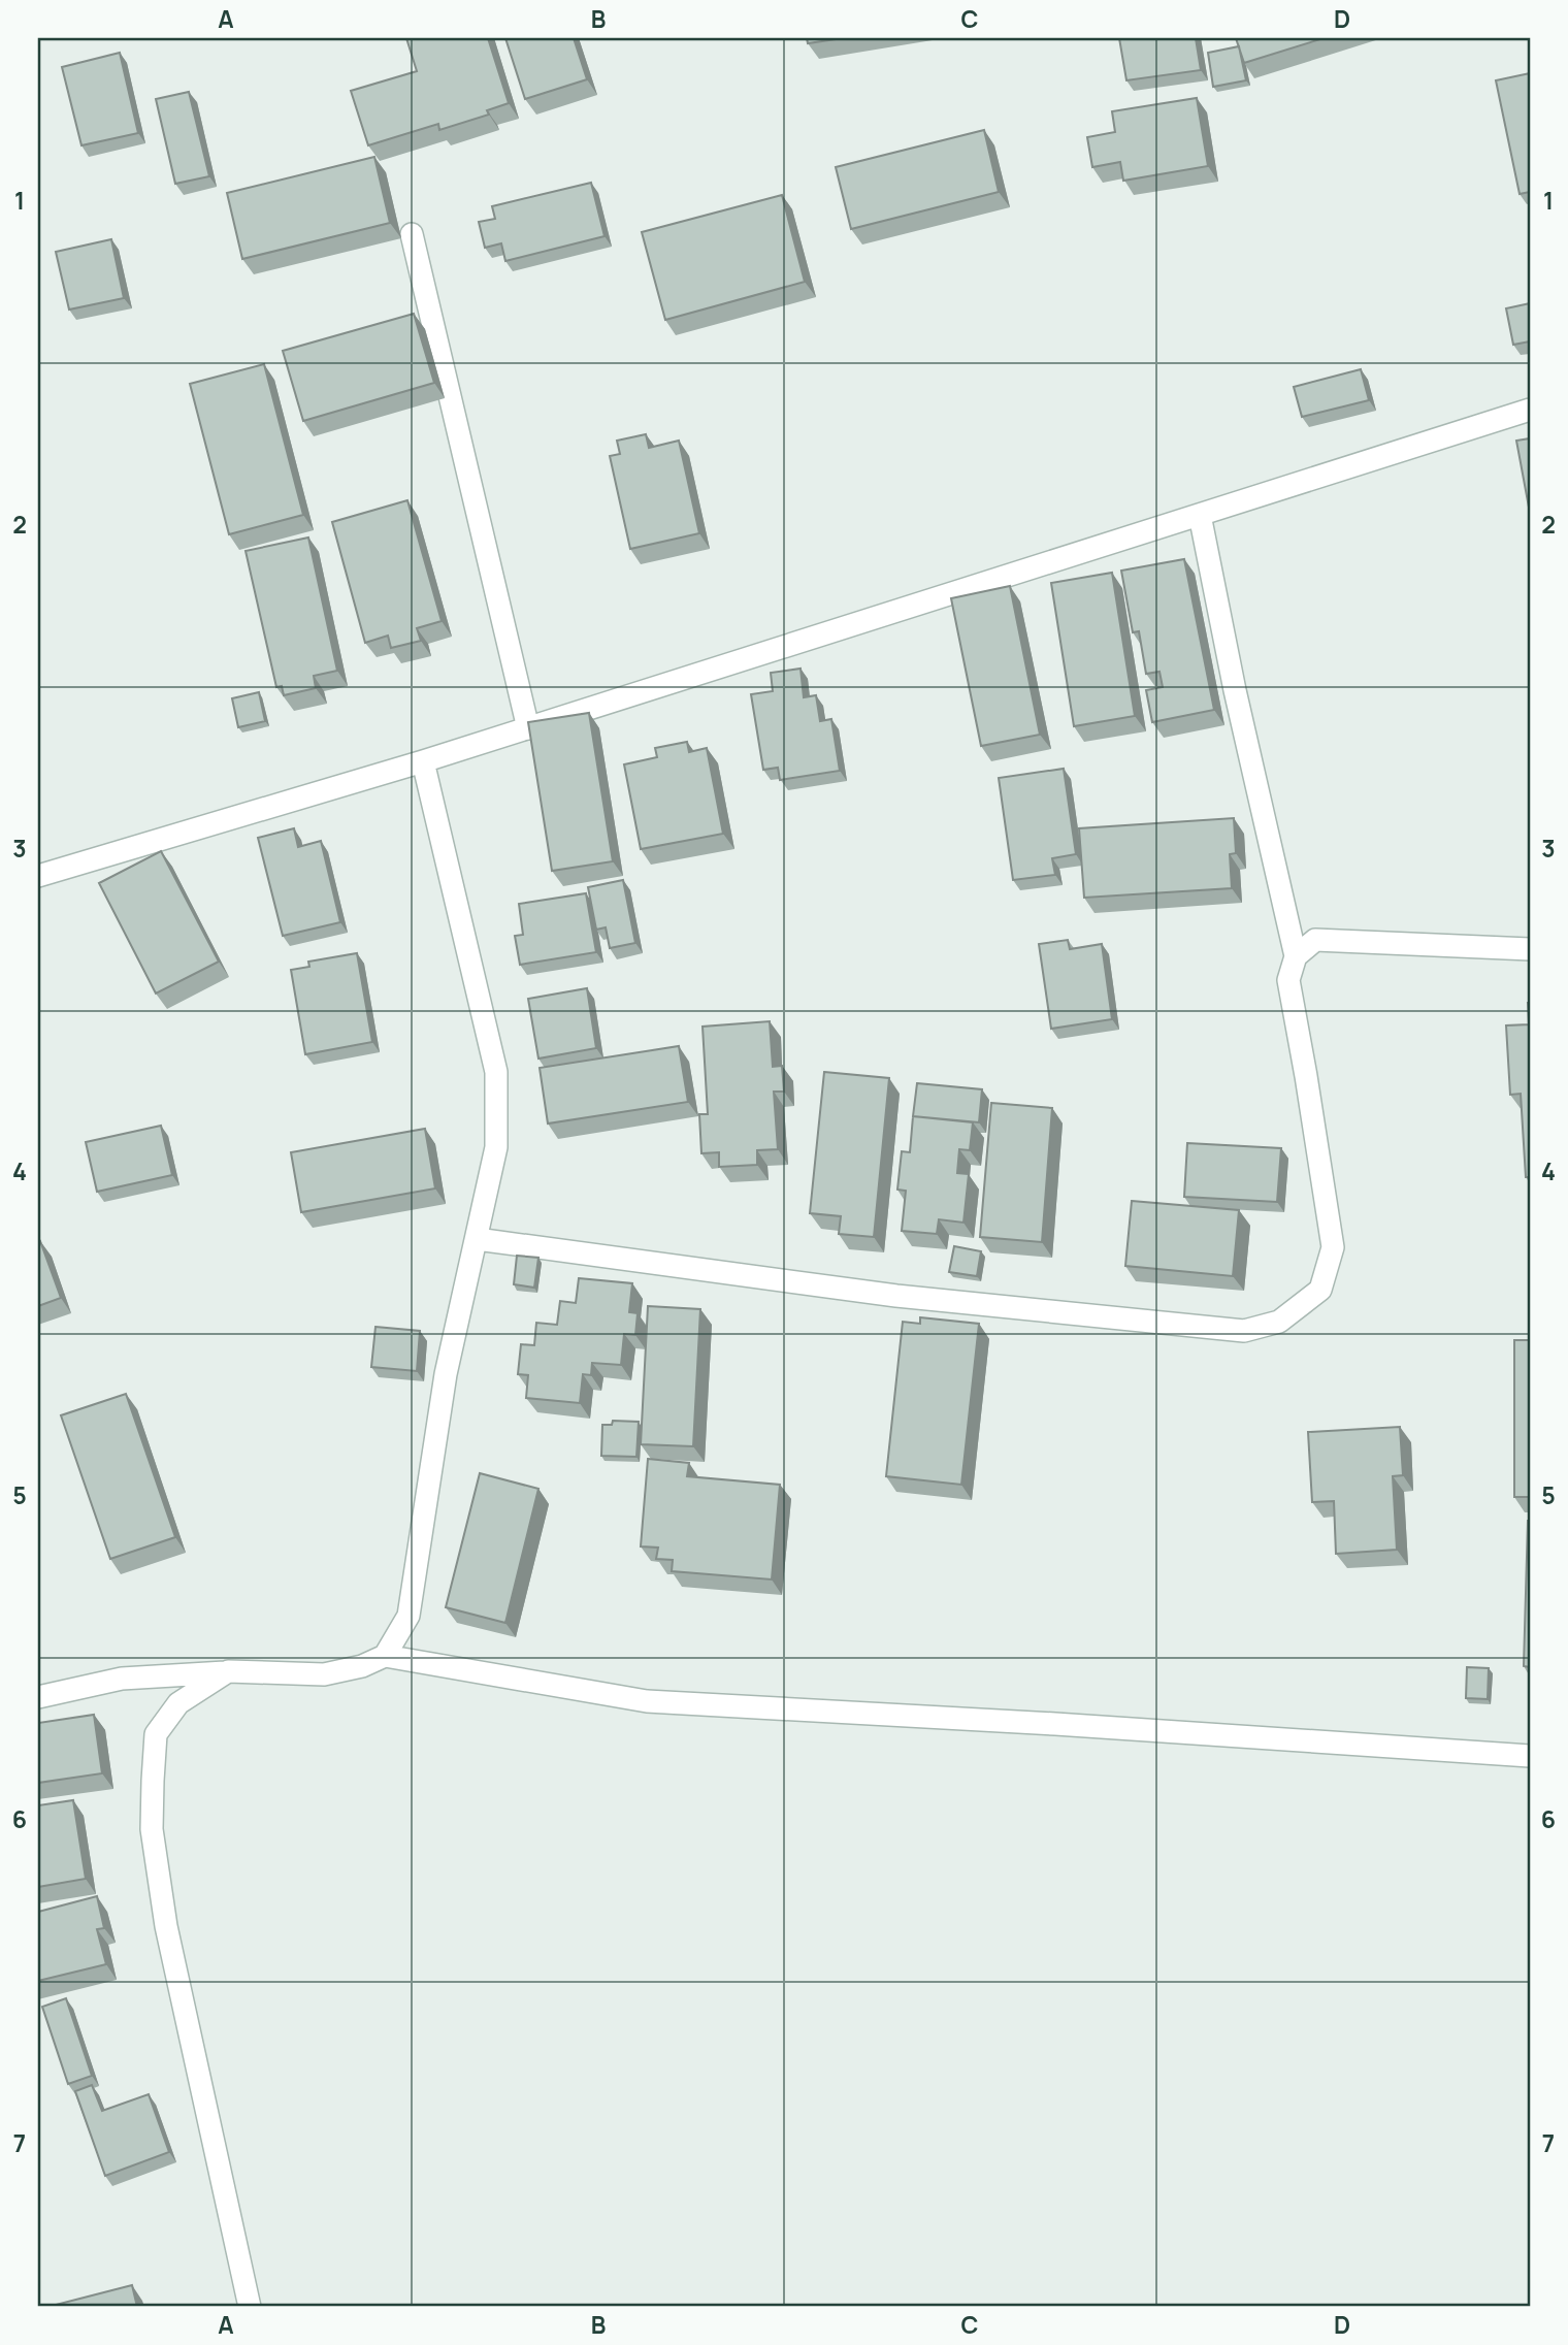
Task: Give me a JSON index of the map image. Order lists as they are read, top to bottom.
{
  "grid": {
    "columns": [
      "A",
      "B",
      "C",
      "D"
    ],
    "rows": [
      "1",
      "2",
      "3",
      "4",
      "5",
      "6",
      "7"
    ]
  }
}
